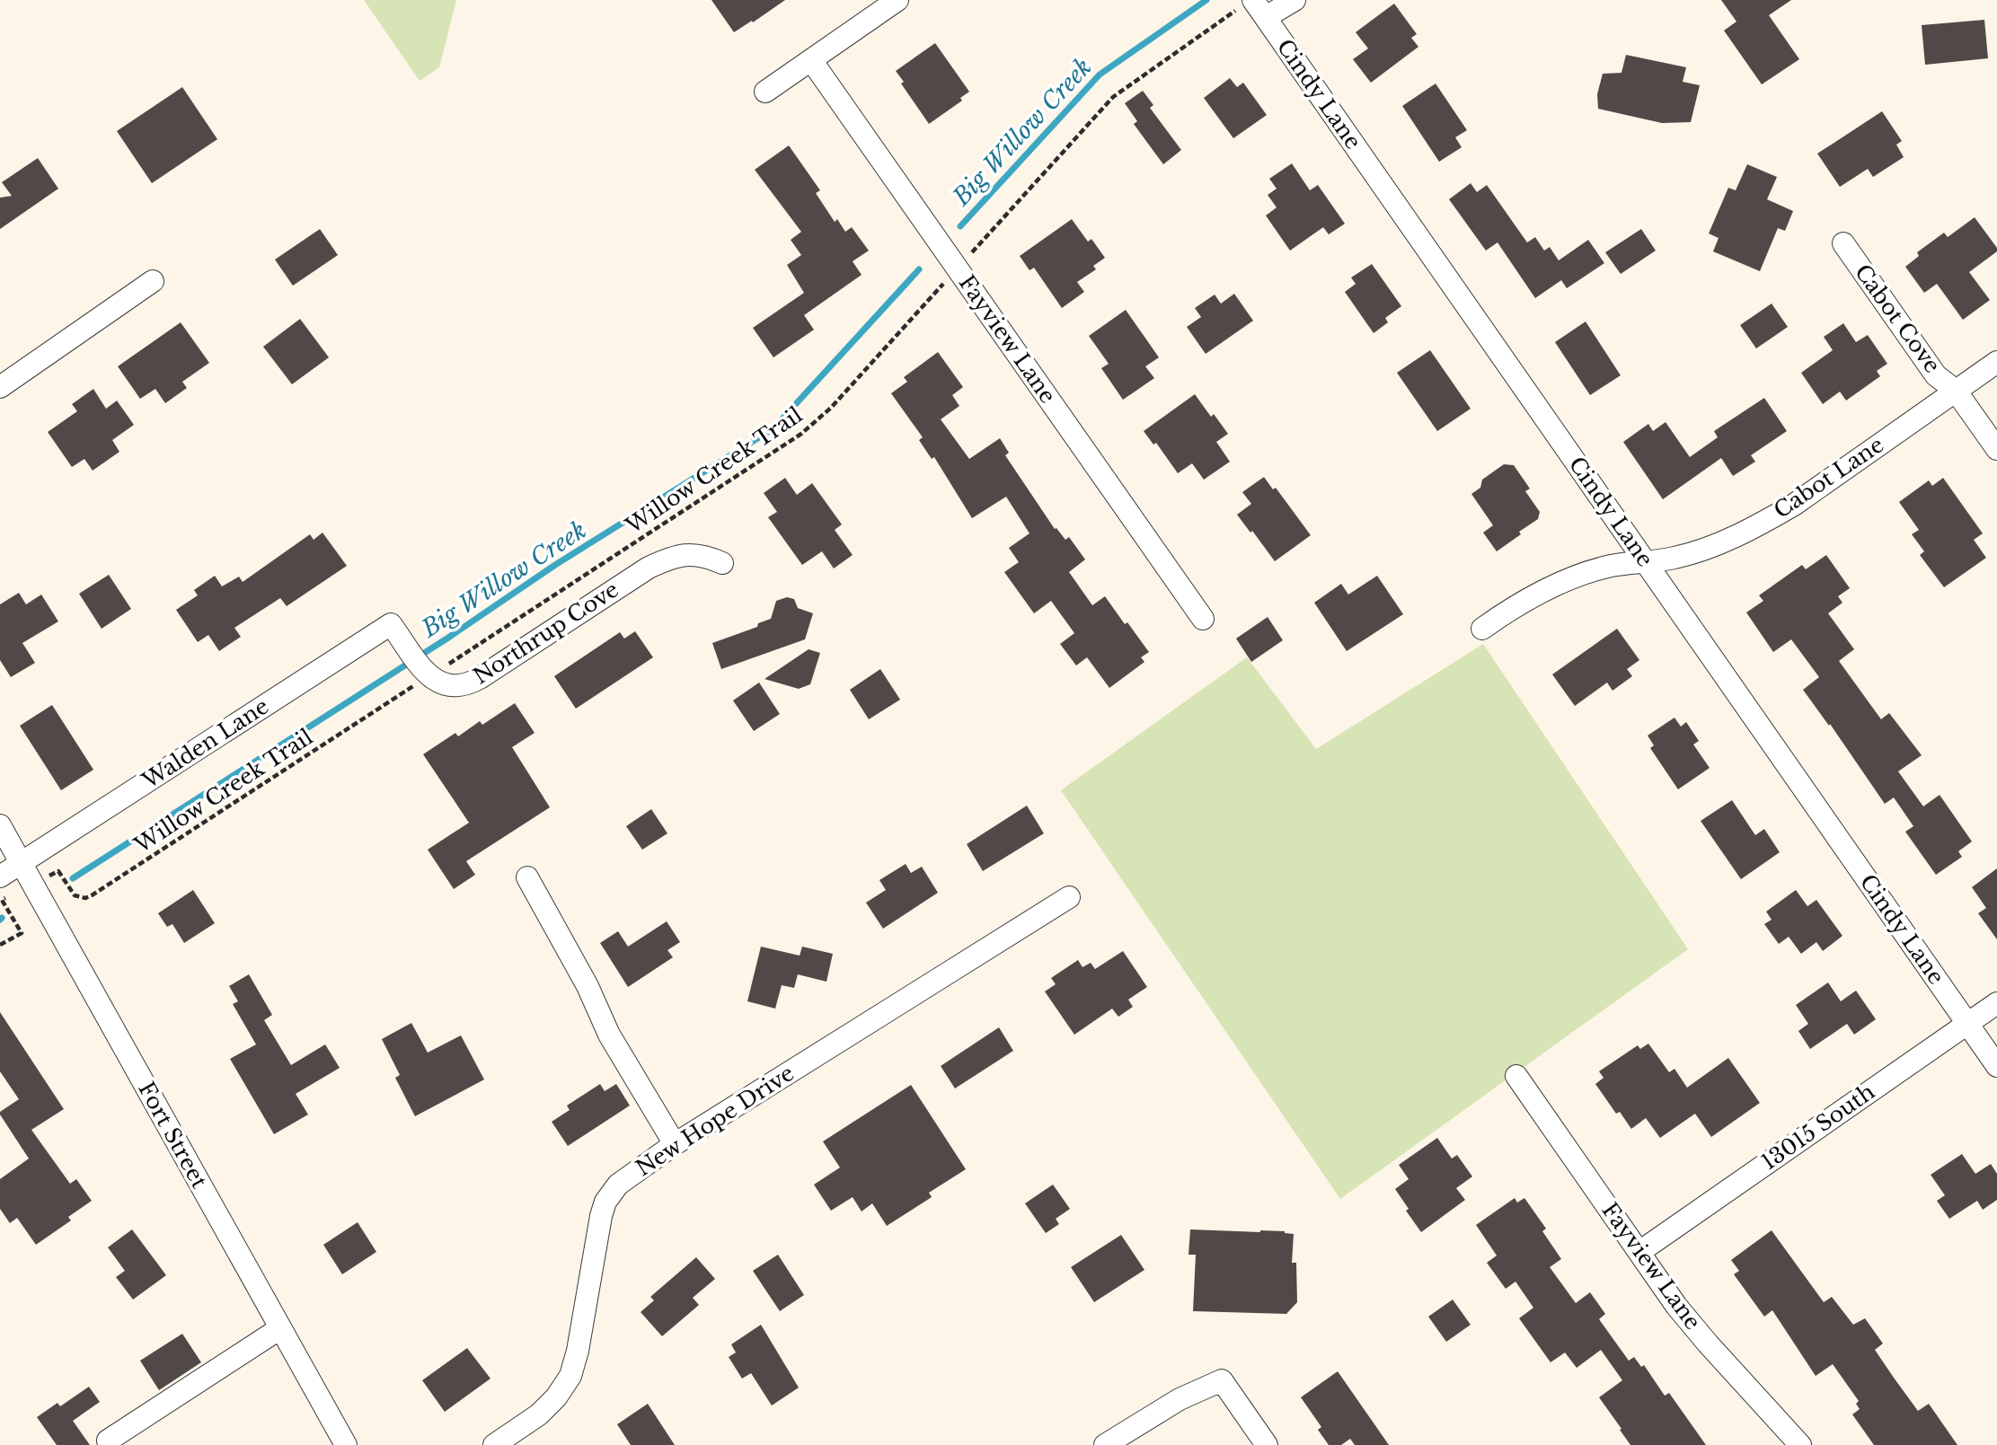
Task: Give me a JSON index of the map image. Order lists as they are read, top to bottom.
{
  "streets": {
    "street": [
      "Cindy Lane",
      "Cabot Cove",
      "Fayview Lane",
      "Cabot Lane",
      "Northrup Cove",
      "Walden Lane",
      "New Hope Drive",
      "13015 South",
      "Fort Street"
    ],
    "path": ["Willow Creek Trail"]
  },
  "crossings": [
    ["Cindy Lane", "Cabot Lane"],
    ["Cindy Lane", "13015 South"],
    ["Cabot Cove", "Cabot Lane"],
    ["Fayview Lane", "13015 South"],
    ["Willow Creek Trail", "Northrup Cove"],
    ["Northrup Cove", "Walden Lane"],
    ["Walden Lane", "Fort Street"]
  ],
  "water": ["Big Willow Creek"]
}
